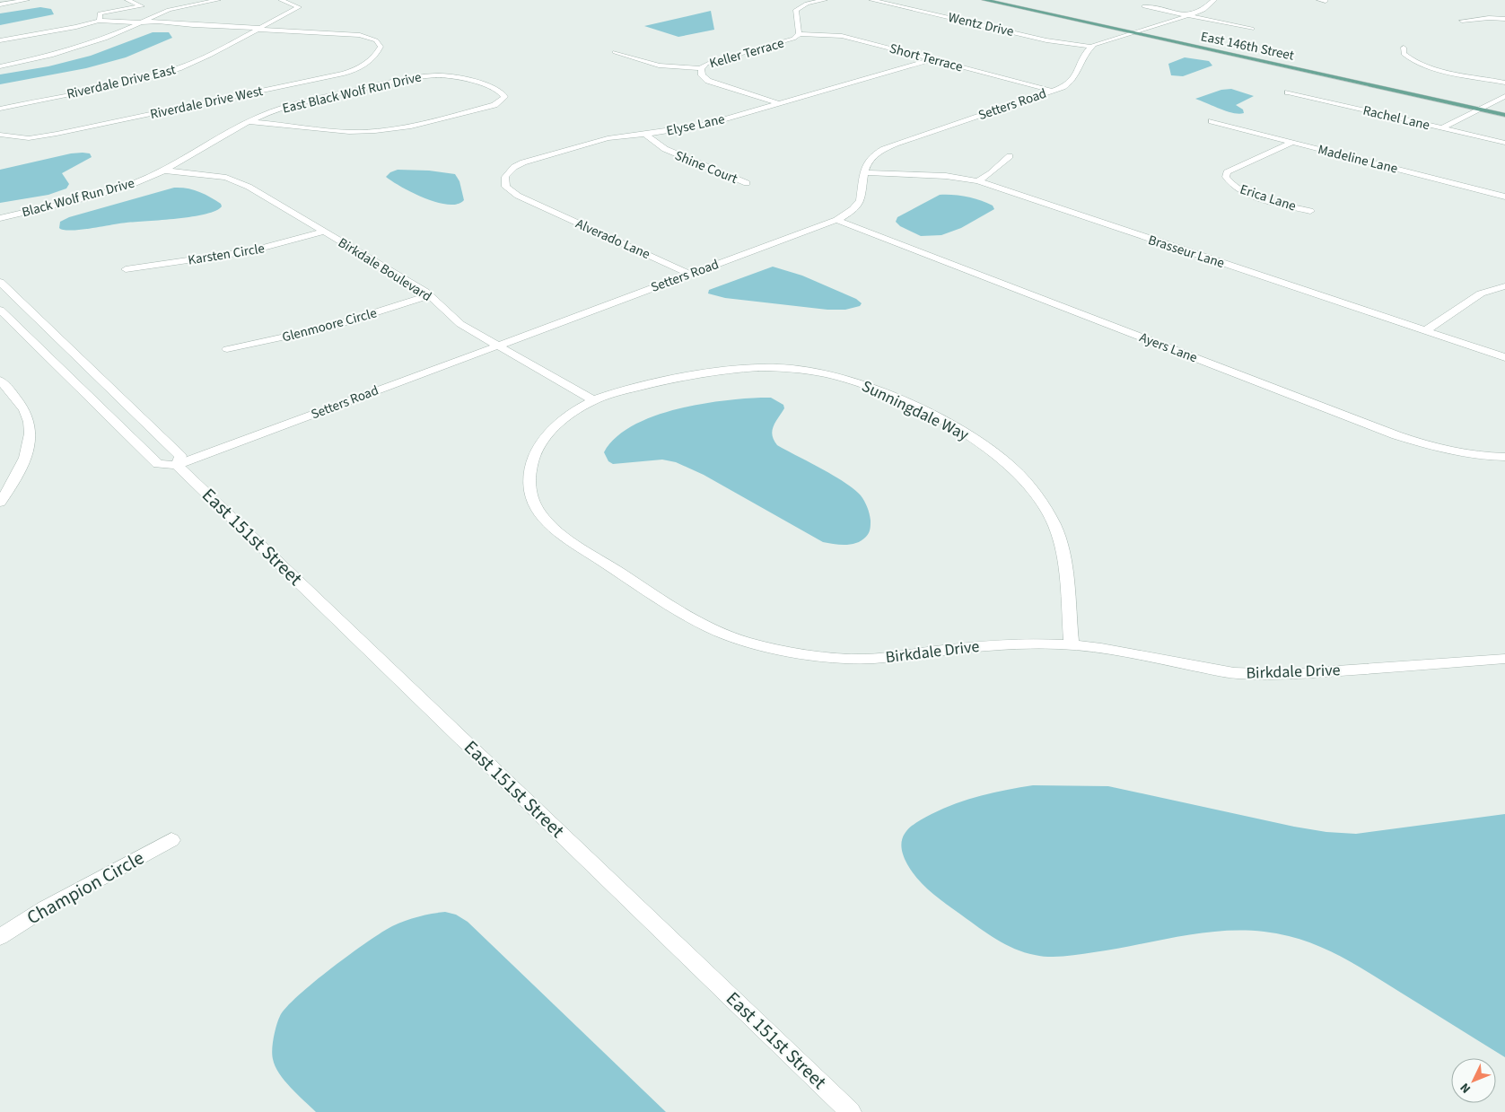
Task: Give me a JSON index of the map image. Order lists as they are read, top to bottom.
{
  "streets": {
    "main road": ["East 146th Street"],
    "street": [
      "Wentz Drive",
      "Keller Terrace",
      "Short Terrace",
      "Riverdale Drive East",
      "East Black Wolf Run Drive",
      "Riverdale Drive West",
      "Setters Road",
      "Rachel Lane",
      "Elyse Lane",
      "Madeline Lane",
      "Shine Court",
      "Black Wolf Run Drive",
      "Erica Lane",
      "Alverado Lane",
      "Brasseur Lane",
      "Karsten Circle",
      "Birkdale Boulevard",
      "Glenmoore Circle",
      "Ayers Lane",
      "Sunningdale Way",
      "East 151st Street",
      "Birkdale Drive",
      "Champion Circle"
    ]
  },
  "crossings": [
    ["Wentz Drive", "Setters Road"],
    ["Keller Terrace", "Short Terrace"],
    ["Keller Terrace", "Elyse Lane"],
    ["Short Terrace", "Setters Road"],
    ["Short Terrace", "Elyse Lane"],
    ["Riverdale Drive East", "Riverdale Drive West"],
    ["East Black Wolf Run Drive", "Black Wolf Run Drive"],
    ["Setters Road", "Alverado Lane"],
    ["Setters Road", "Brasseur Lane"],
    ["Setters Road", "Birkdale Boulevard"],
    ["Setters Road", "Ayers Lane"],
    ["Setters Road", "East 151st Street"],
    ["Elyse Lane", "Shine Court"],
    ["Elyse Lane", "Alverado Lane"],
    ["Madeline Lane", "Erica Lane"],
    ["Black Wolf Run Drive", "Birkdale Boulevard"],
    ["Karsten Circle", "Birkdale Boulevard"],
    ["Birkdale Boulevard", "Glenmoore Circle"],
    ["Birkdale Boulevard", "Sunningdale Way"],
    ["Birkdale Boulevard", "Birkdale Drive"],
    ["Sunningdale Way", "Birkdale Drive"]
  ],
  "north": "bottom left"
}
